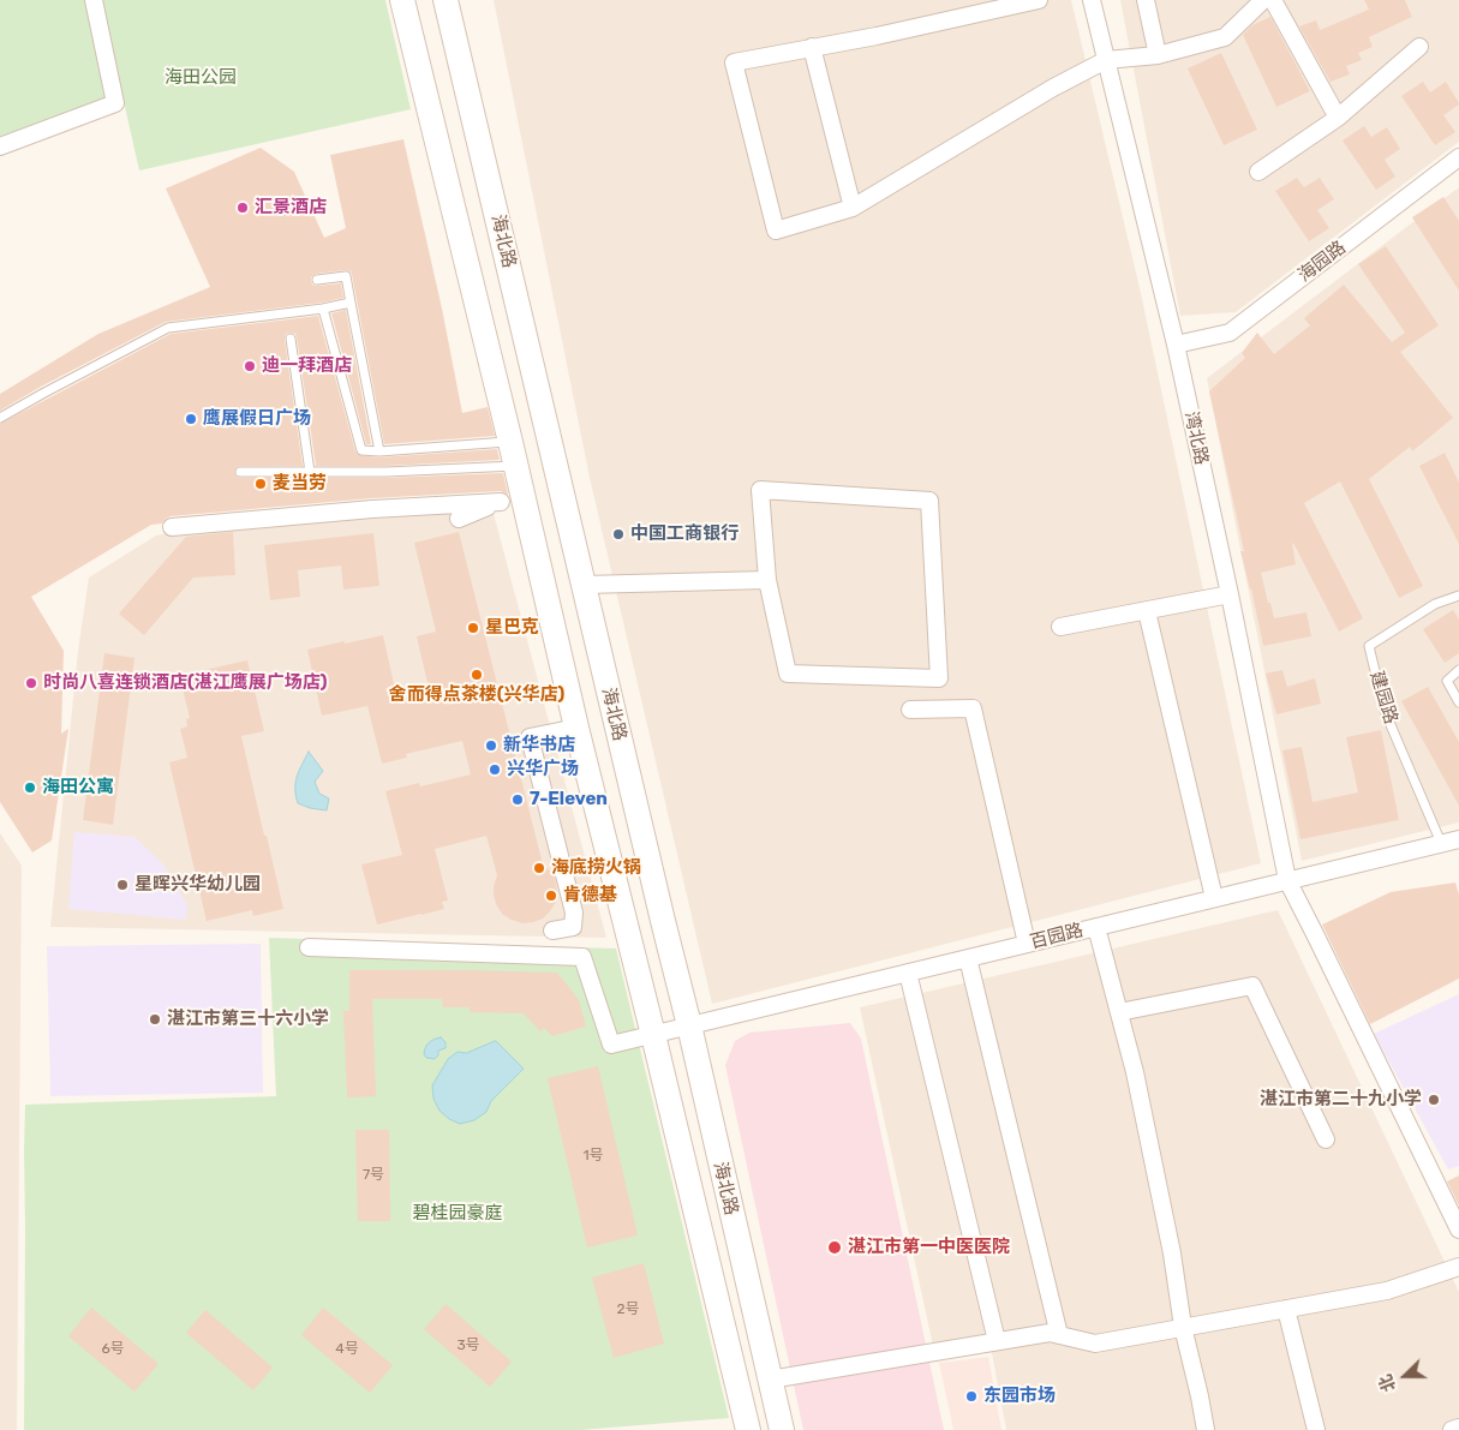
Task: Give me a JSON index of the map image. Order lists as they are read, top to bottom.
{
  "streets": {
    "street": [
      "海北路",
      "海园路",
      "湾北路",
      "百园路"
    ],
    "lane": ["建园路"]
  },
  "crossings": [
    ["海北路", "百园路"],
    ["海园路", "湾北路"],
    ["湾北路", "百园路"],
    ["建园路", "百园路"]
  ],
  "parks": ["海田公园", "碧桂园豪庭"],
  "places": [
    "汇景酒店",
    "迪一拜酒店",
    "鹰展假日广场",
    "麦当劳",
    "中国工商银行",
    "星巴克",
    "舍而得点茶楼(兴华店)",
    "时尚八喜连锁酒店(湛江鹰展广场店)",
    "新华书店",
    "兴华广场",
    "海田公寓",
    "7-Eleven",
    "海底捞火锅",
    "星晖兴华幼儿园",
    "肯德基",
    "湛江市第三十六小学",
    "湛江市第二十九小学",
    "湛江市第一中医医院",
    "东园市场"
  ],
  "house_numbers": [
    "1号",
    "7号",
    "2号",
    "3号",
    "6号",
    "4号"
  ],
  "north": "left"
}
